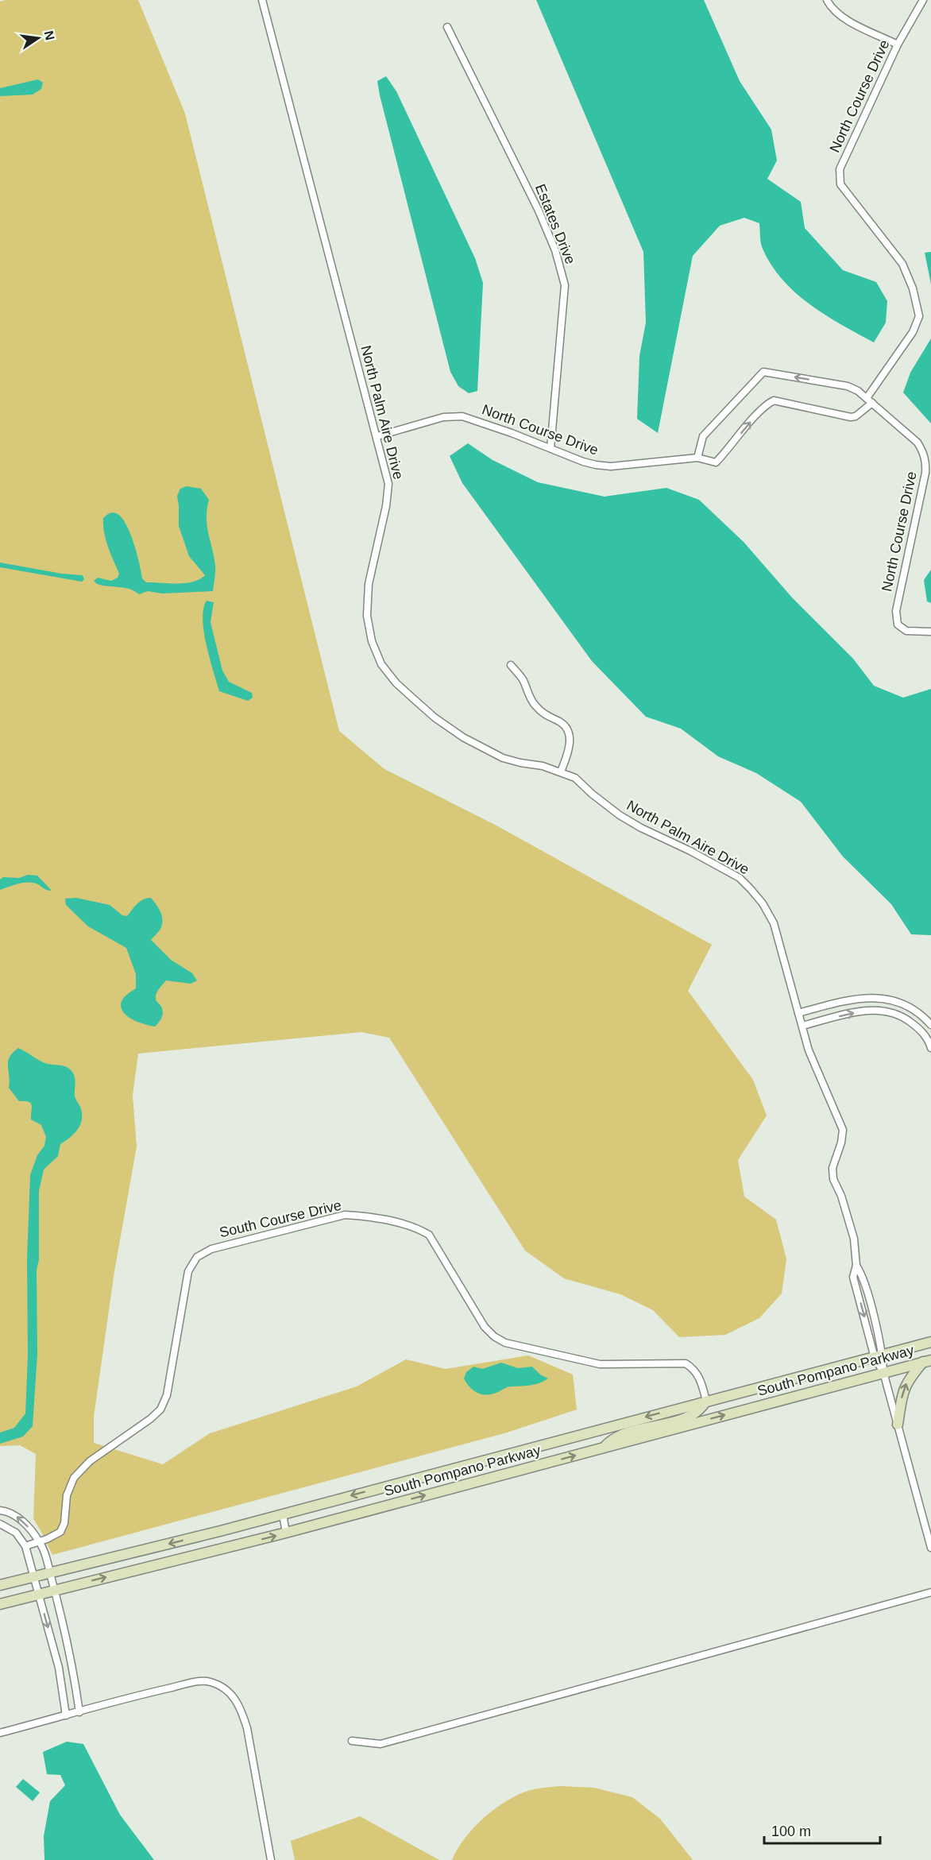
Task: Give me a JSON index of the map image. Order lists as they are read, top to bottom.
{
  "streets": {
    "main road": ["South Pompano Parkway"],
    "street": [
      "North Course Drive",
      "Estates Drive",
      "North Palm Aire Drive",
      "South Course Drive"
    ]
  },
  "crossings": [
    ["North Course Drive", "Estates Drive"],
    ["North Course Drive", "North Palm Aire Drive"],
    ["North Palm Aire Drive", "South Pompano Parkway"],
    ["South Course Drive", "South Pompano Parkway"]
  ],
  "scale_bar": "100 m",
  "north": "right"
}
